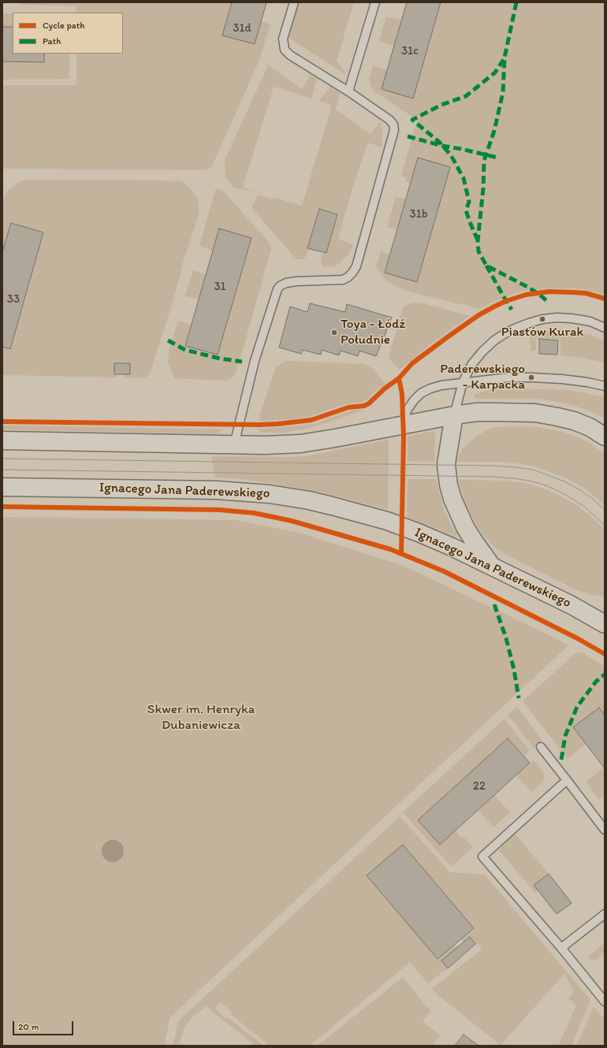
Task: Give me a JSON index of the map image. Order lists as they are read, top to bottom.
{
  "streets": {
    "main road": ["Ignacego Jana Paderewskiego"]
  },
  "parks": ["Skwer im. Henryka Dubaniewicza"],
  "places": ["Piastów Kurak", "Toya - Łódź Południe", "Paderewskiego - Karpacka"],
  "house_numbers": [
    "31d",
    "31c",
    "31b",
    "31",
    "33",
    "22"
  ],
  "legend": ["Cycle path", "Path"],
  "scale_bar": "20 m"
}
